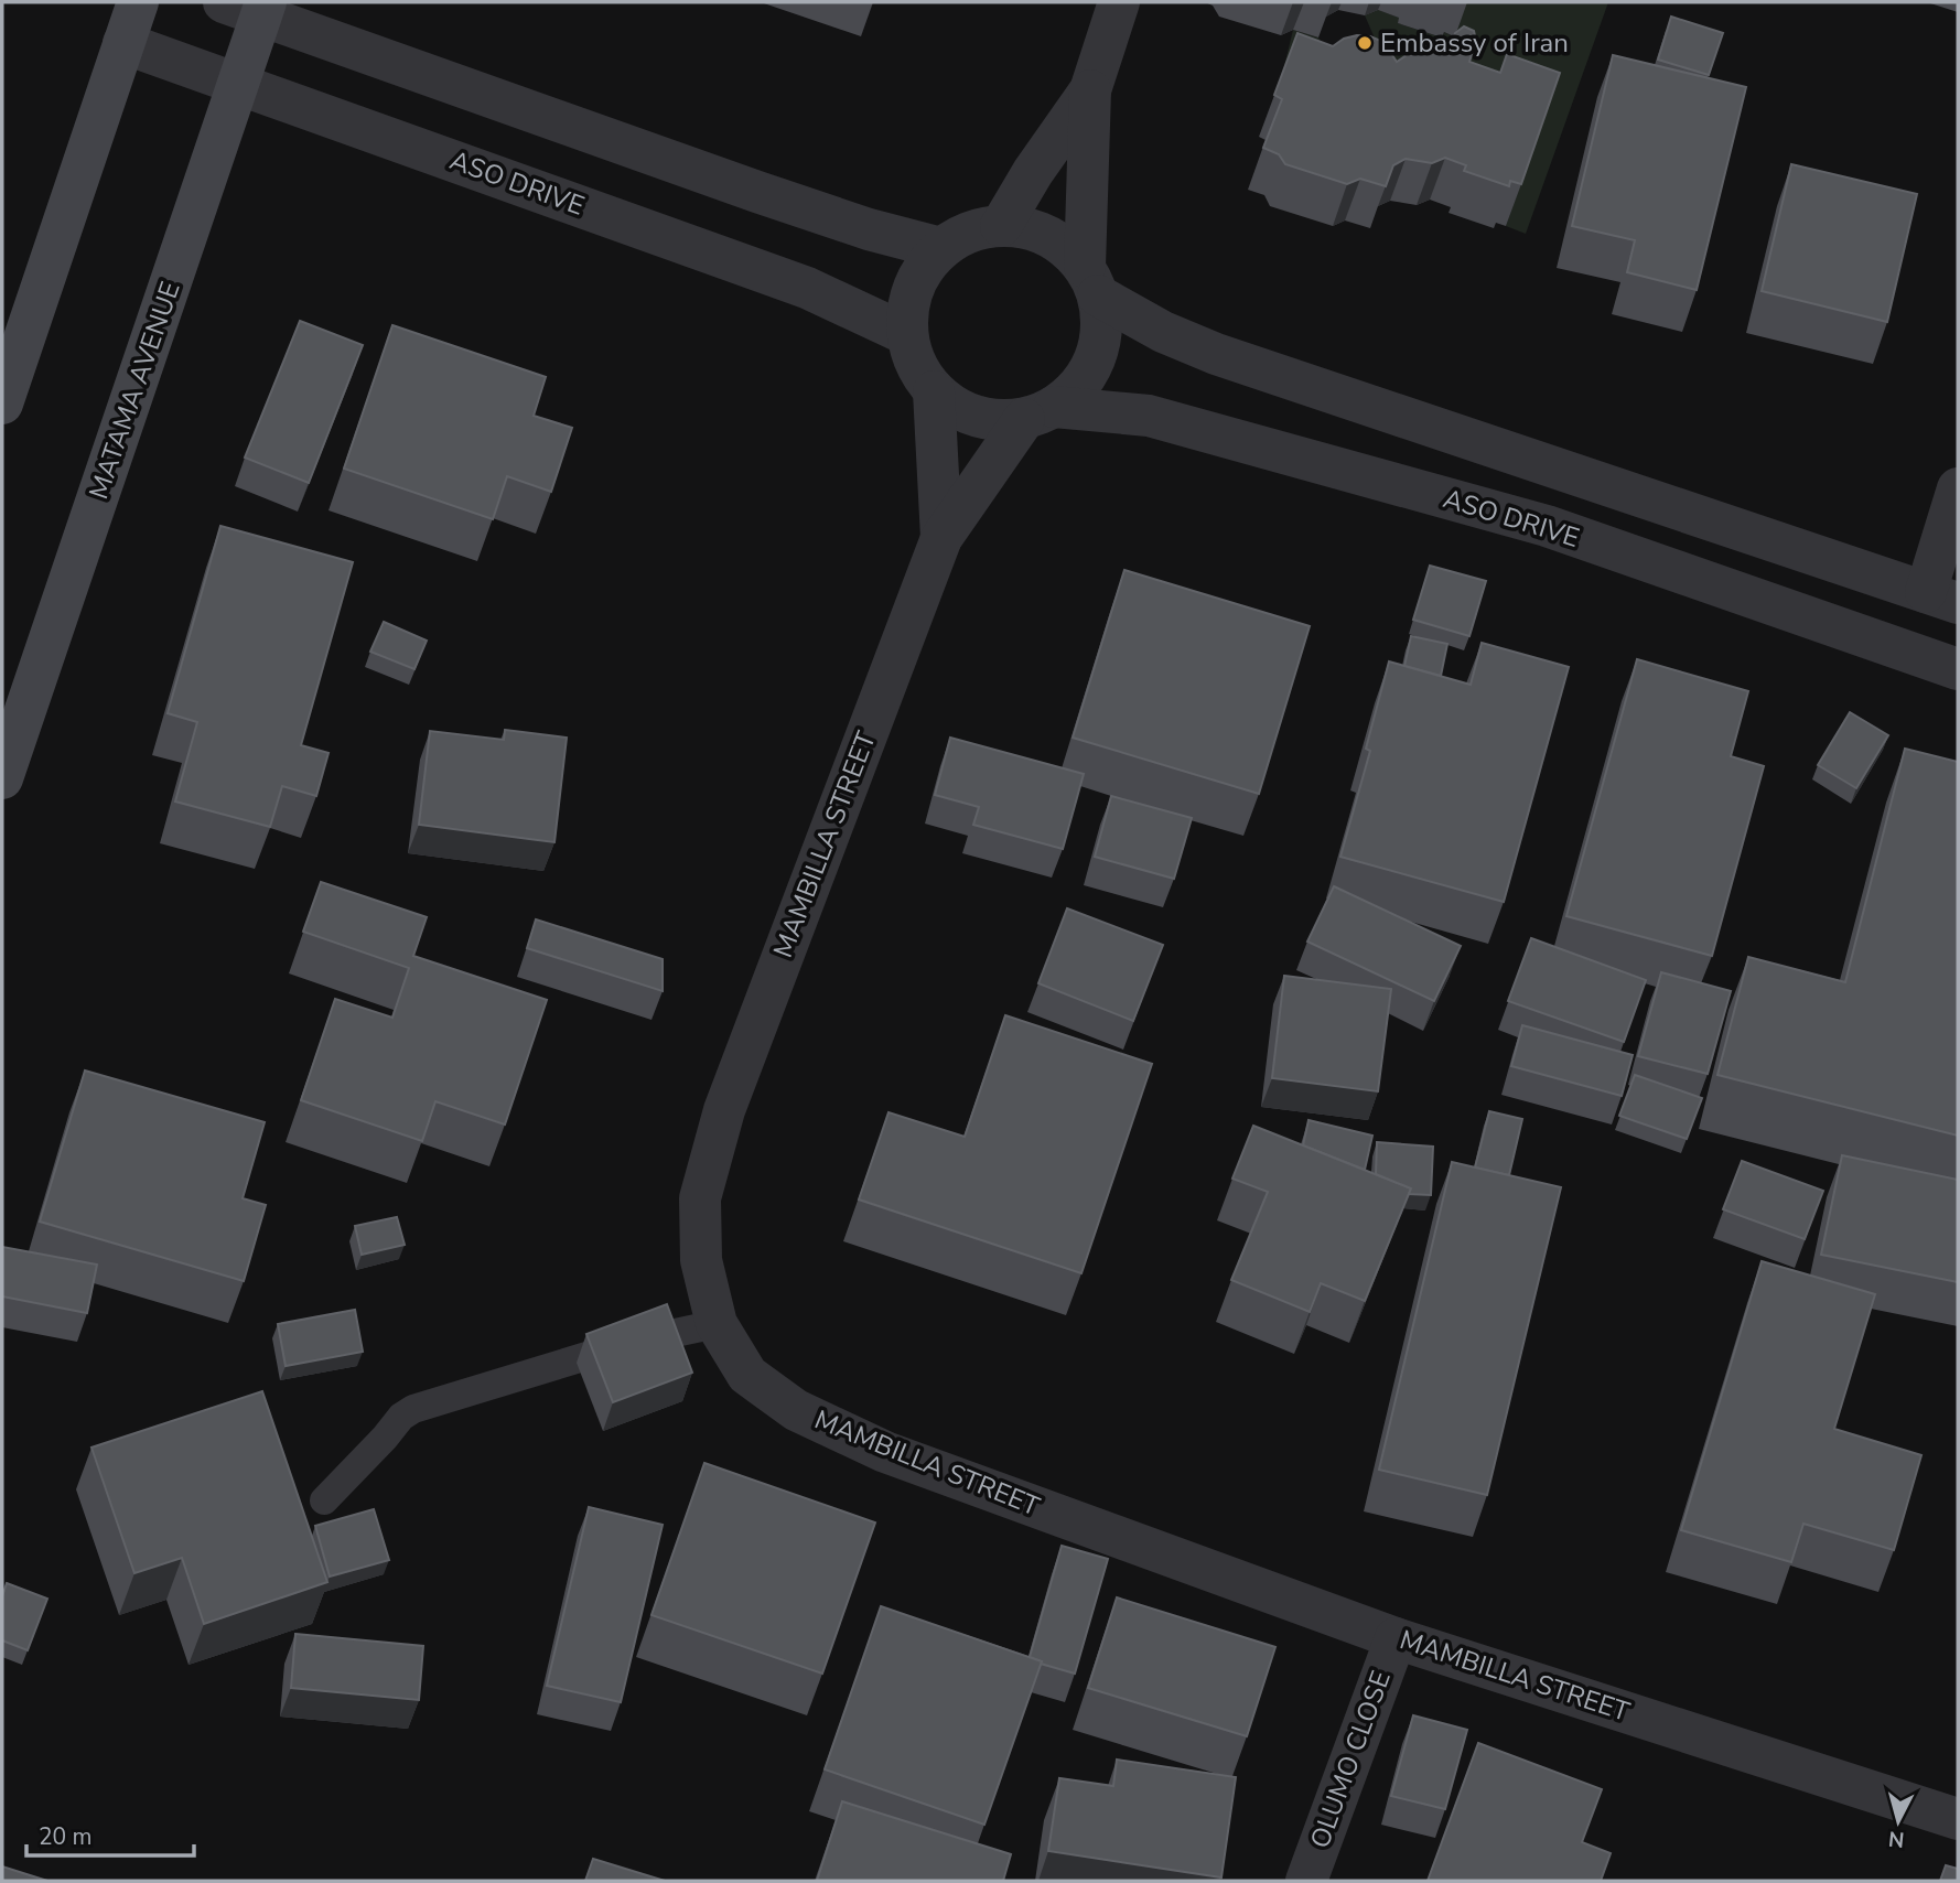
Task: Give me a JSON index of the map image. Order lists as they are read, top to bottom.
{
  "streets": {
    "main road": ["MATAMA AVENUE"],
    "street": ["ASO DRIVE", "MAMBILLA STREET", "OLUMO CLOSE"]
  },
  "crossings": [
    ["ASO DRIVE", "MATAMA AVENUE"],
    ["MAMBILLA STREET", "OLUMO CLOSE"]
  ],
  "places": ["Embassy of Iran"],
  "scale_bar": "20 m",
  "north": "bottom"
}
